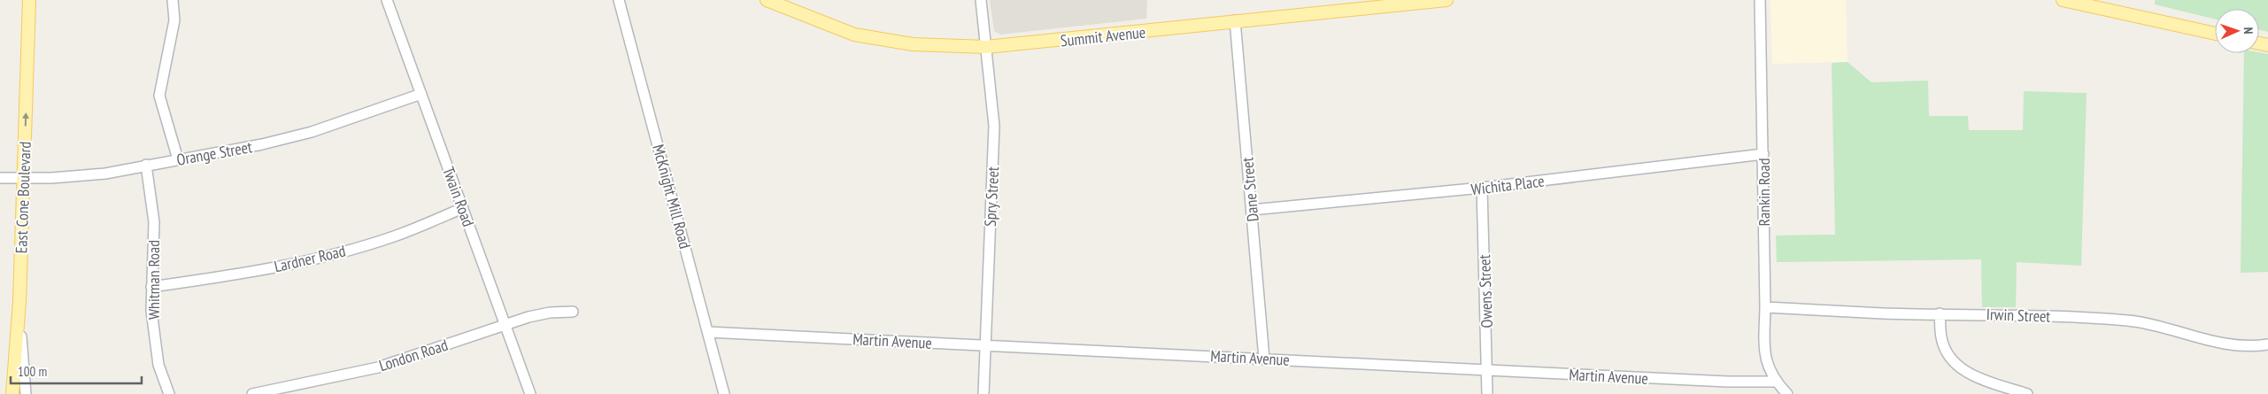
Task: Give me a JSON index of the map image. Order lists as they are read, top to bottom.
{
  "streets": {
    "main road": ["Summit Avenue", "East Cone Boulevard"],
    "street": [
      "Orange Street",
      "Wichita Place",
      "Dane Street",
      "Rankin Road",
      "Twain Road",
      "McKnight Mill Road",
      "Spry Street",
      "Lardner Road",
      "Whitman Road",
      "Owens Street",
      "Irwin Street",
      "Martin Avenue",
      "London Road"
    ]
  },
  "crossings": [
    ["Summit Avenue", "Dane Street"],
    ["Summit Avenue", "Spry Street"],
    ["Orange Street", "Twain Road"],
    ["Orange Street", "East Cone Boulevard"],
    ["Orange Street", "Whitman Road"],
    ["Wichita Place", "Dane Street"],
    ["Wichita Place", "Rankin Road"],
    ["Wichita Place", "Owens Street"],
    ["Dane Street", "Martin Avenue"],
    ["Rankin Road", "Irwin Street"],
    ["Rankin Road", "Martin Avenue"],
    ["Twain Road", "Lardner Road"],
    ["Twain Road", "London Road"],
    ["McKnight Mill Road", "Martin Avenue"],
    ["Spry Street", "Martin Avenue"],
    ["Lardner Road", "Whitman Road"],
    ["Owens Street", "Martin Avenue"]
  ],
  "one_way": ["East Cone Boulevard"],
  "scale_bar": "100 m",
  "north": "right"
}
